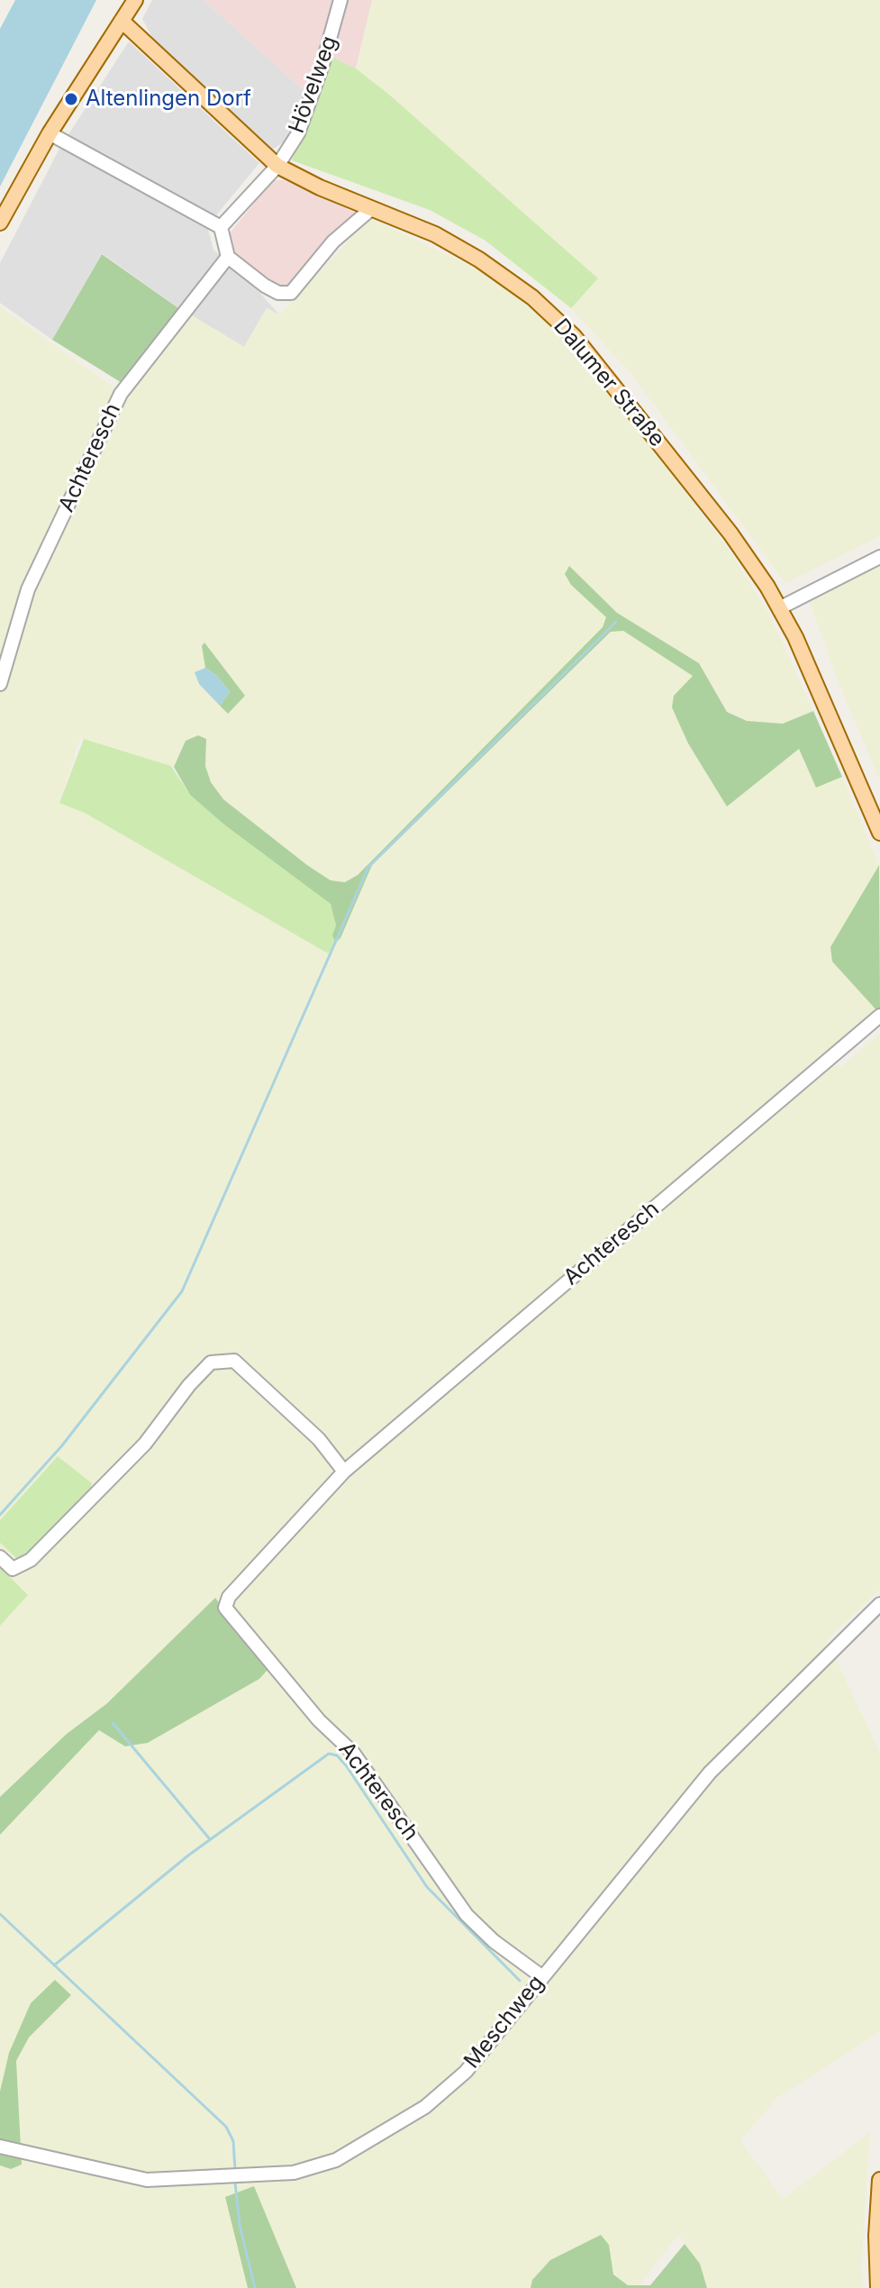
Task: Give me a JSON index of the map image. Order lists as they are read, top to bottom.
{
  "streets": {
    "main road": ["Dalumer Straße"],
    "street": ["Hövelweg", "Achteresch", "Meschweg"]
  },
  "crossings": [
    ["Hövelweg", "Dalumer Straße"],
    ["Achteresch", "Meschweg"]
  ],
  "places": ["Altenlingen Dorf"]
}
